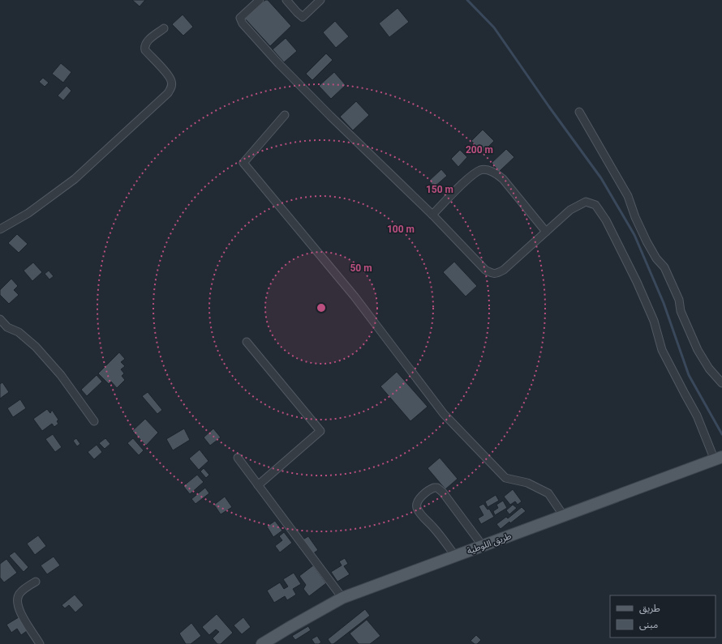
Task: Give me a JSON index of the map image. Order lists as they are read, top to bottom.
{
  "streets": {
    "main road": ["طريق اللوطية"]
  },
  "legend": ["طريق", "مبنى"],
  "rings": [
    "200 m",
    "150 m",
    "100 m",
    "50 m"
  ]
}
